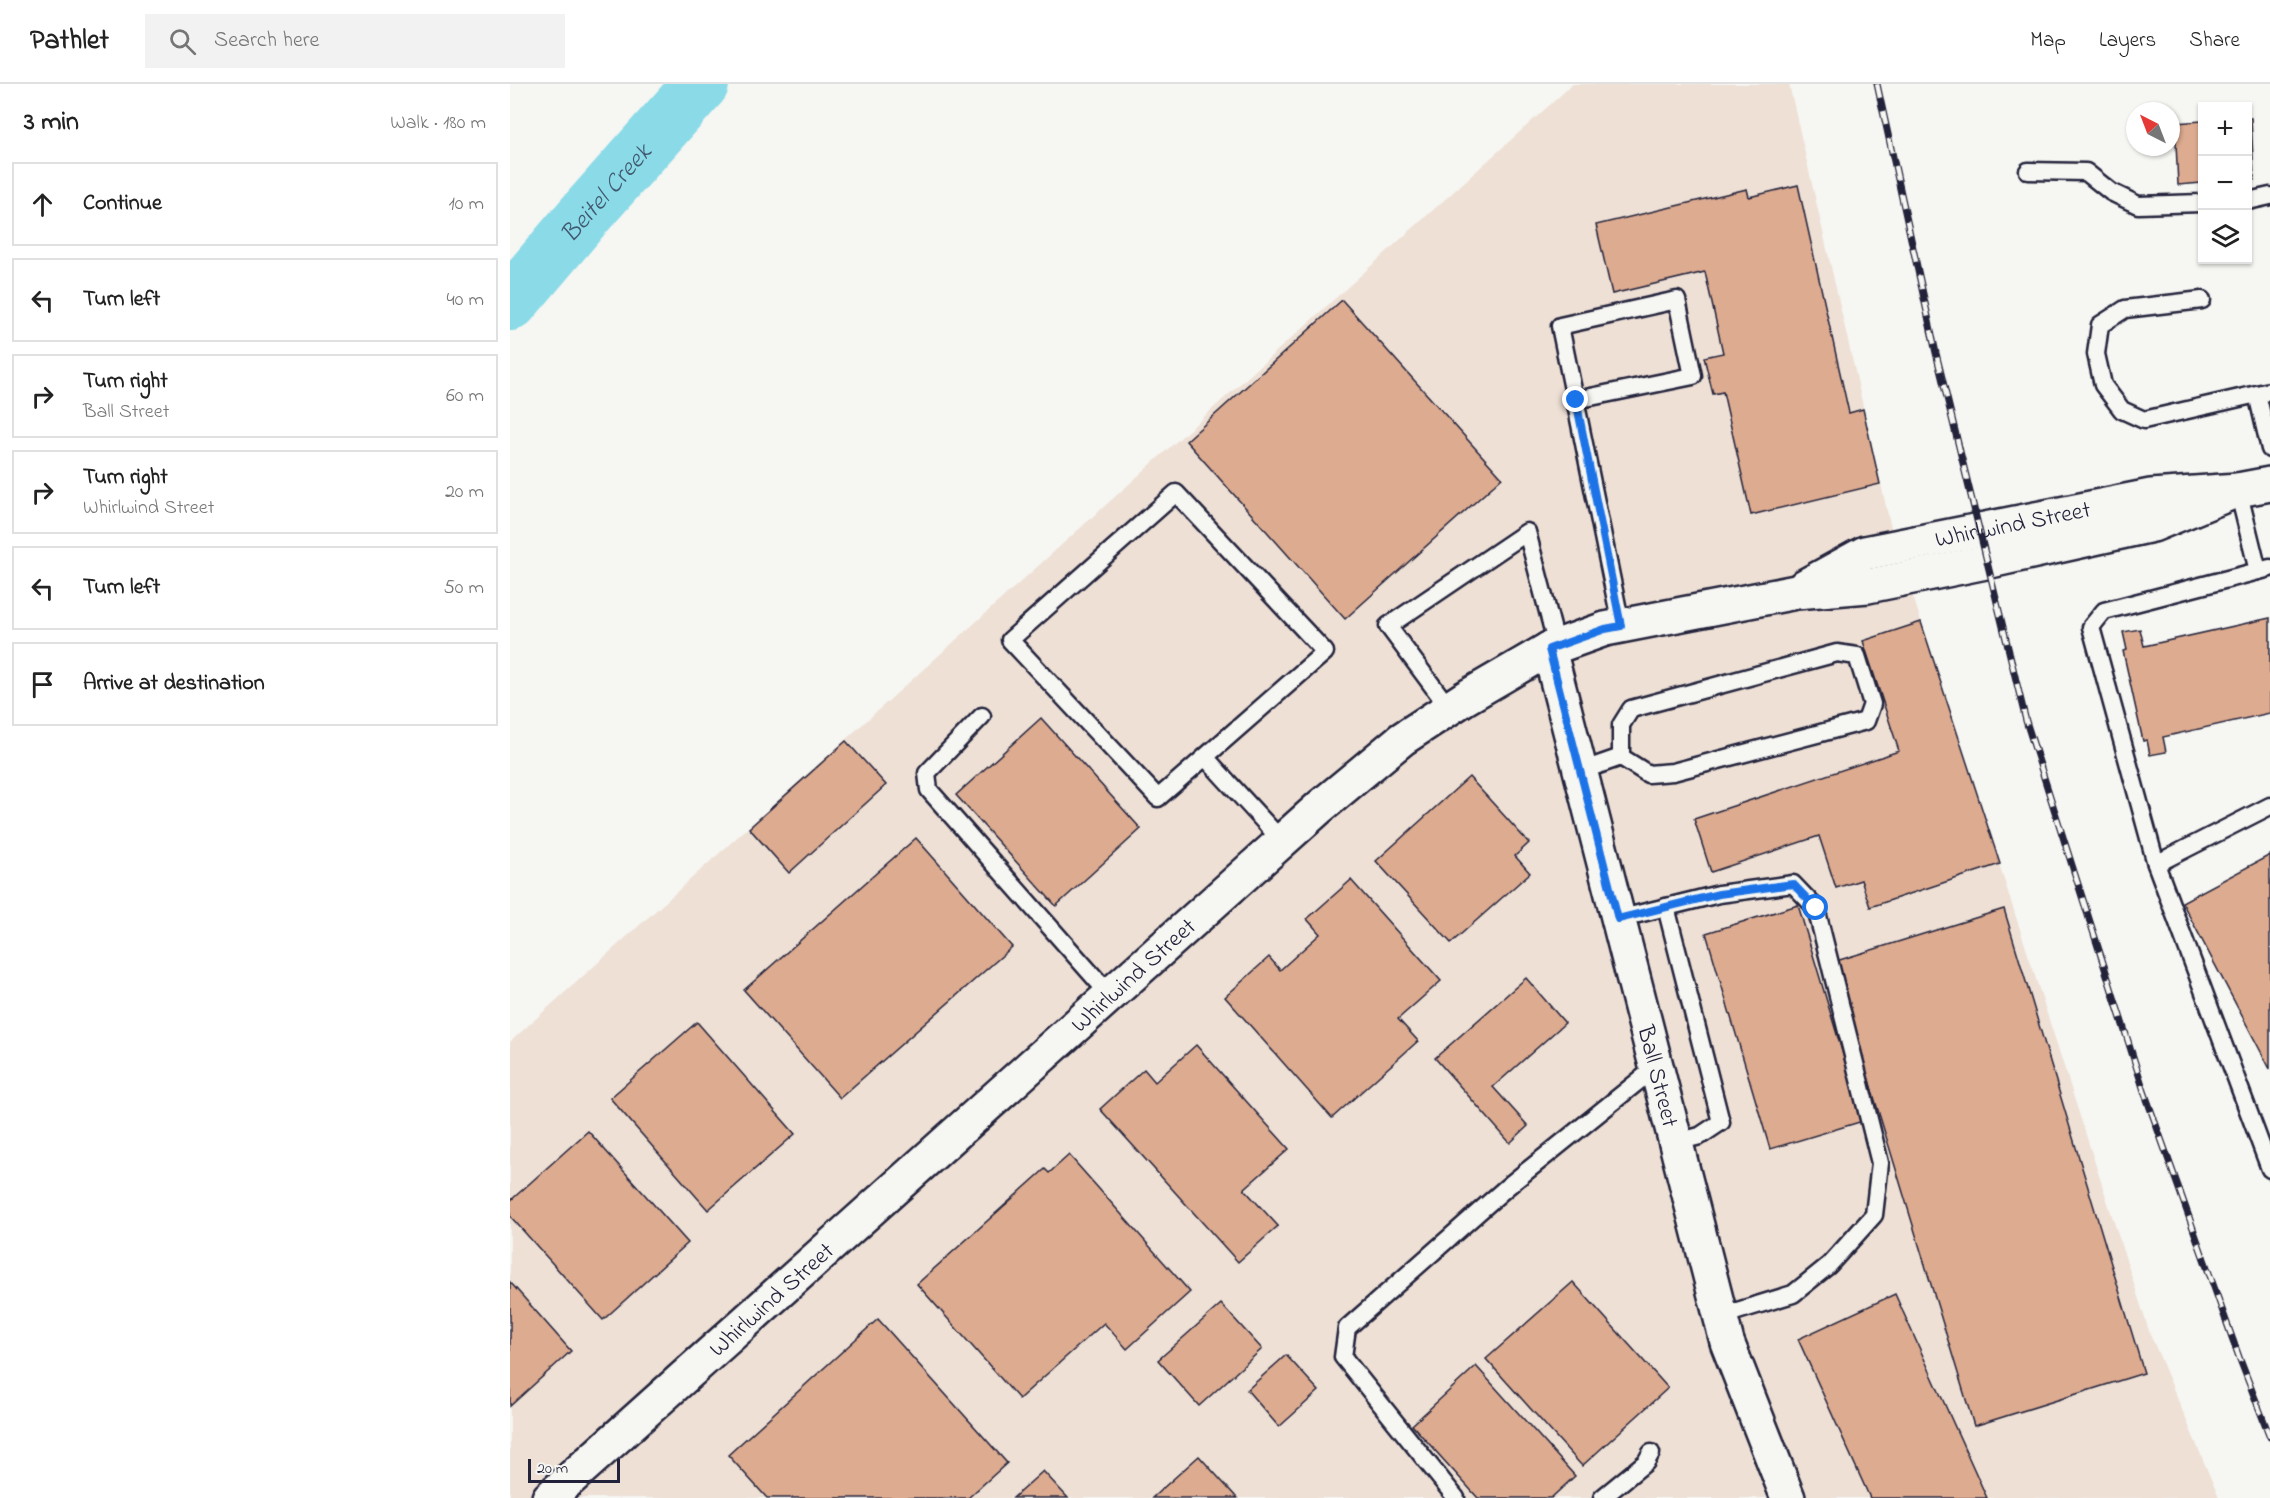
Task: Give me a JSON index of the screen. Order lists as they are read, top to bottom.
{
  "streets": {
    "street": ["Whirlwind Street", "Ball Street"]
  },
  "crossings": [
    ["Whirlwind Street", "Ball Street"]
  ],
  "water": ["Beitel Creek"],
  "scale_bar": "20 m",
  "north": "top left",
  "page": {
    "header": "Pathlet",
    "search": "Search here",
    "nav": ["Map", "Layers", "Share"],
    "heading": ["3 min", "Walk · 180 m"],
    "map_buttons": ["+", "−"],
    "list": [
      ["Continue", "10 m"],
      ["Turn left", "40 m"],
      ["Turn right", "Ball Street", "60 m"],
      ["Turn right", "Whirlwind Street", "20 m"],
      ["Turn left", "50 m"],
      "Arrive at destination"
    ],
    "scale": "20 m"
  }
}
